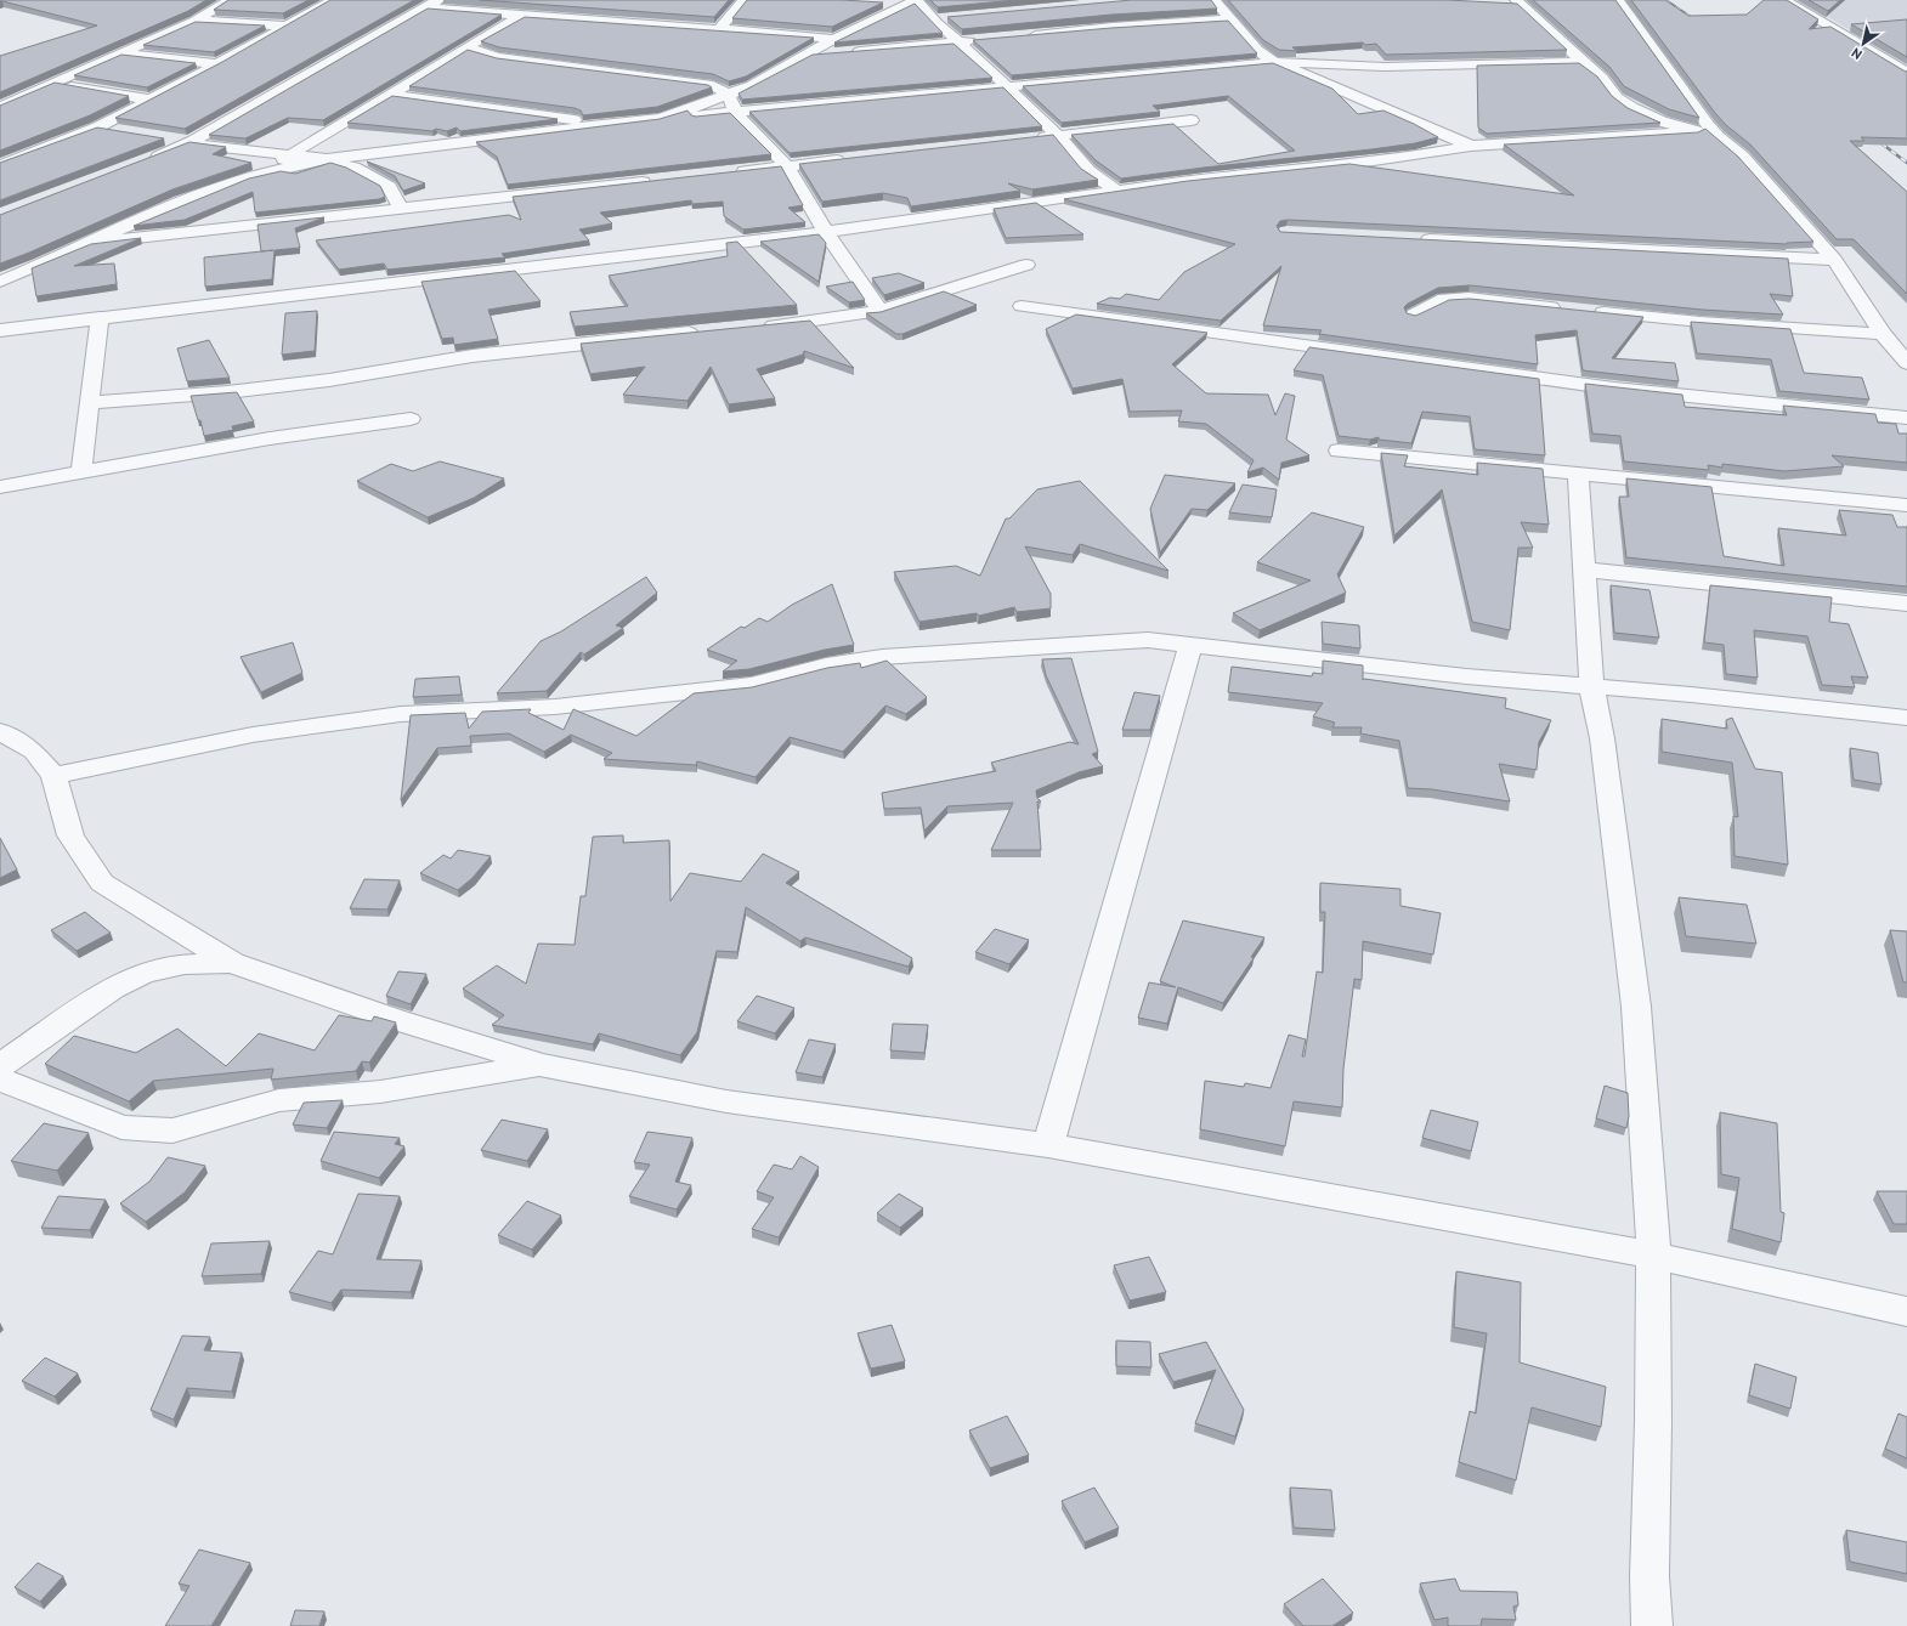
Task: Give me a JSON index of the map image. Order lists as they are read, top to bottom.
{
  "north": "bottom left"
}
